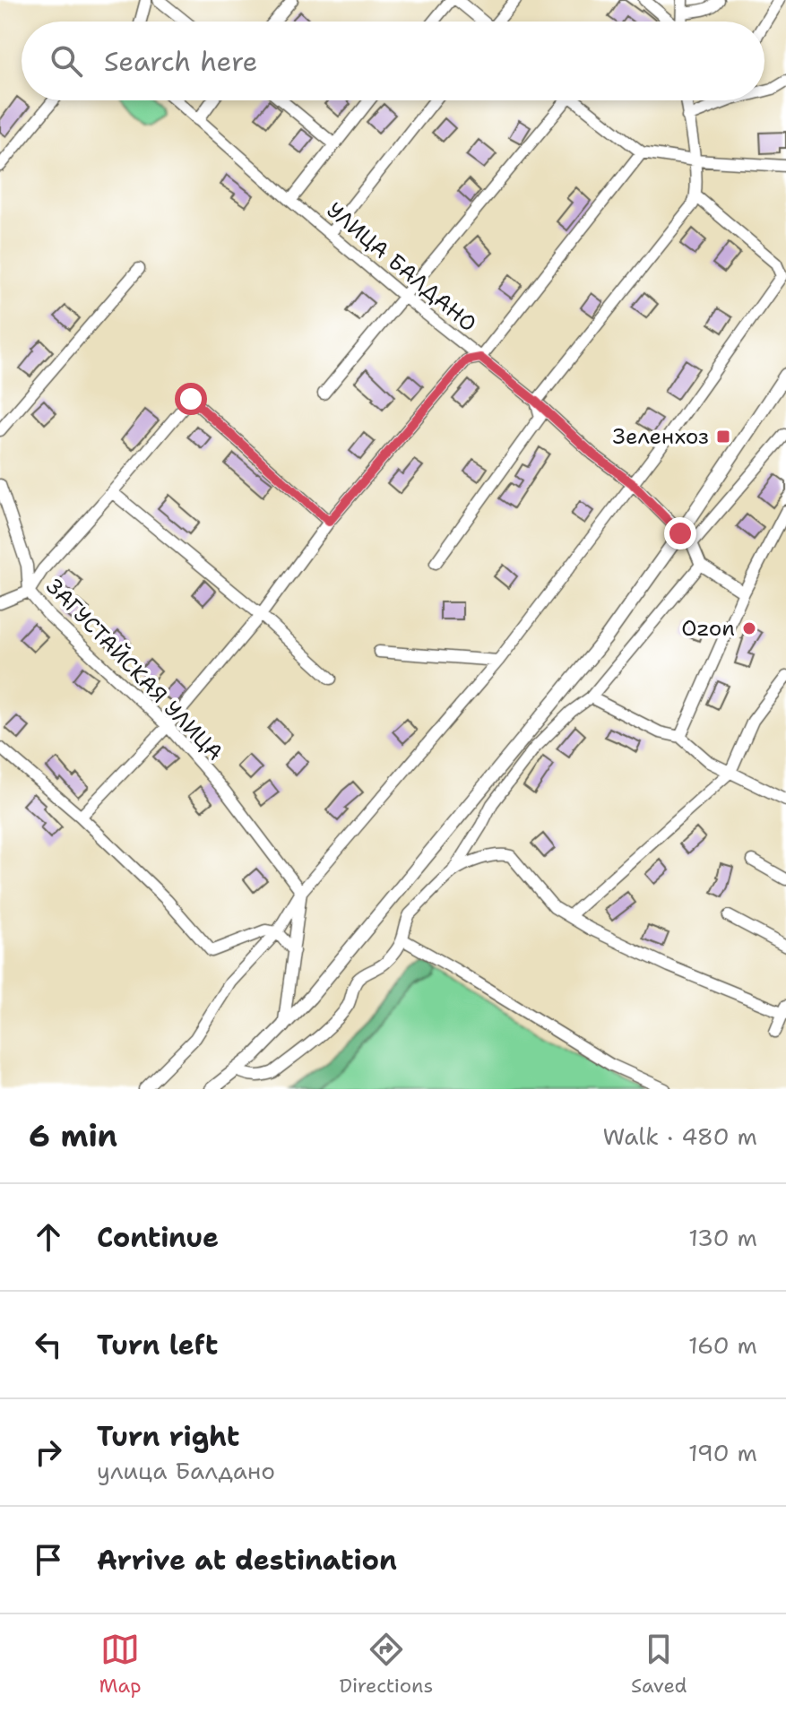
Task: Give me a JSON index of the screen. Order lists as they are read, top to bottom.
{
  "streets": {
    "street": ["УЛИЦА БАЛДАНО", "ЗАГУСТАЙСКАЯ УЛИЦА"]
  },
  "places": {
    "transit": ["Зеленхоз"],
    "other": ["Ozon"]
  },
  "page": {
    "search": "Search here",
    "heading": ["6 min", "Walk · 480 m"],
    "list": [
      ["Continue", "130 m"],
      ["Turn left", "160 m"],
      ["Turn right", "улица Балдано", "190 m"],
      "Arrive at destination"
    ],
    "nav": ["Map", "Directions", "Saved"]
  }
}
